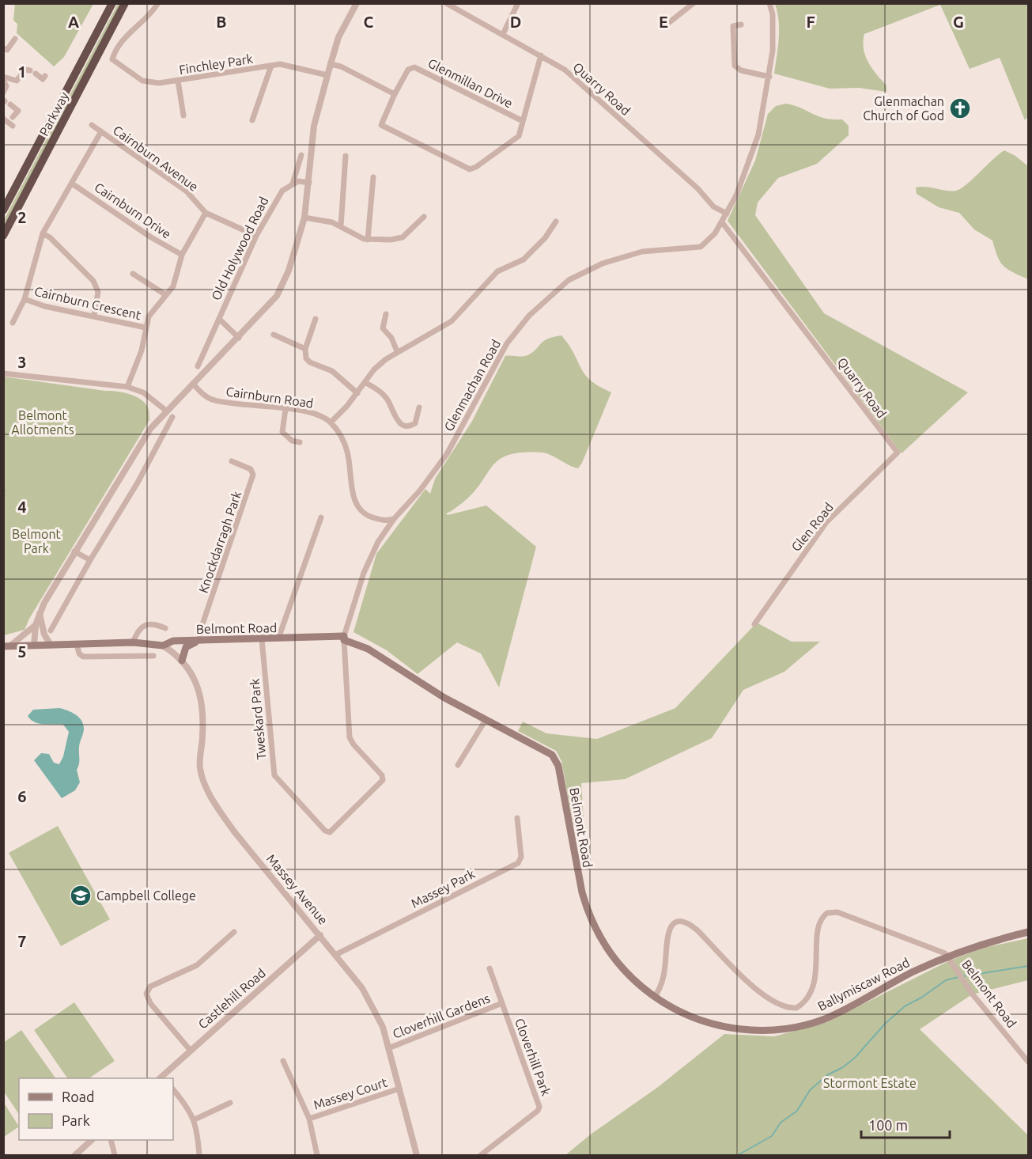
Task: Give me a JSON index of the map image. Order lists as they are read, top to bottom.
{
  "streets": {
    "highway": ["Parkway"],
    "main road": ["Belmont Road", "Ballymiscaw Road"],
    "street": [
      "Finchley Park",
      "Glenmillan Drive",
      "Quarry Road",
      "Cairnburn Avenue",
      "Cairnburn Drive",
      "Old Holywood Road",
      "Cairnburn Crescent",
      "Glenmachan Road",
      "Cairnburn Road",
      "Glen Road",
      "Knockdarragh Park",
      "Tweskard Park",
      "Massey Park",
      "Massey Avenue",
      "Castlehill Road",
      "Cloverhill Gardens",
      "Cloverhill Park",
      "Massey Court"
    ]
  },
  "crossings": [
    ["Quarry Road", "Glenmachan Road"],
    ["Quarry Road", "Glen Road"],
    ["Cairnburn Avenue", "Old Holywood Road"],
    ["Cairnburn Avenue", "Cairnburn Crescent"],
    ["Cairnburn Drive", "Cairnburn Crescent"],
    ["Glenmachan Road", "Belmont Road"],
    ["Glenmachan Road", "Tweskard Park"],
    ["Knockdarragh Park", "Belmont Road"],
    ["Belmont Road", "Tweskard Park"],
    ["Belmont Road", "Massey Avenue"],
    ["Belmont Road", "Ballymiscaw Road"],
    ["Massey Park", "Massey Avenue"],
    ["Massey Avenue", "Castlehill Road"],
    ["Massey Avenue", "Cloverhill Gardens"],
    ["Massey Avenue", "Massey Court"],
    ["Cloverhill Gardens", "Cloverhill Park"]
  ],
  "parks": ["Belmont Allotments", "Belmont Park", "Stormont Estate"],
  "places": {
    "church": ["Glenmachan Church of God"],
    "school or university": ["Campbell College"]
  },
  "legend": ["Road", "Park"],
  "scale_bar": "100 m",
  "grid": {
    "columns": [
      "A",
      "B",
      "C",
      "D",
      "E",
      "F",
      "G"
    ],
    "rows": [
      "1",
      "2",
      "3",
      "4",
      "5",
      "6",
      "7"
    ]
  }
}
